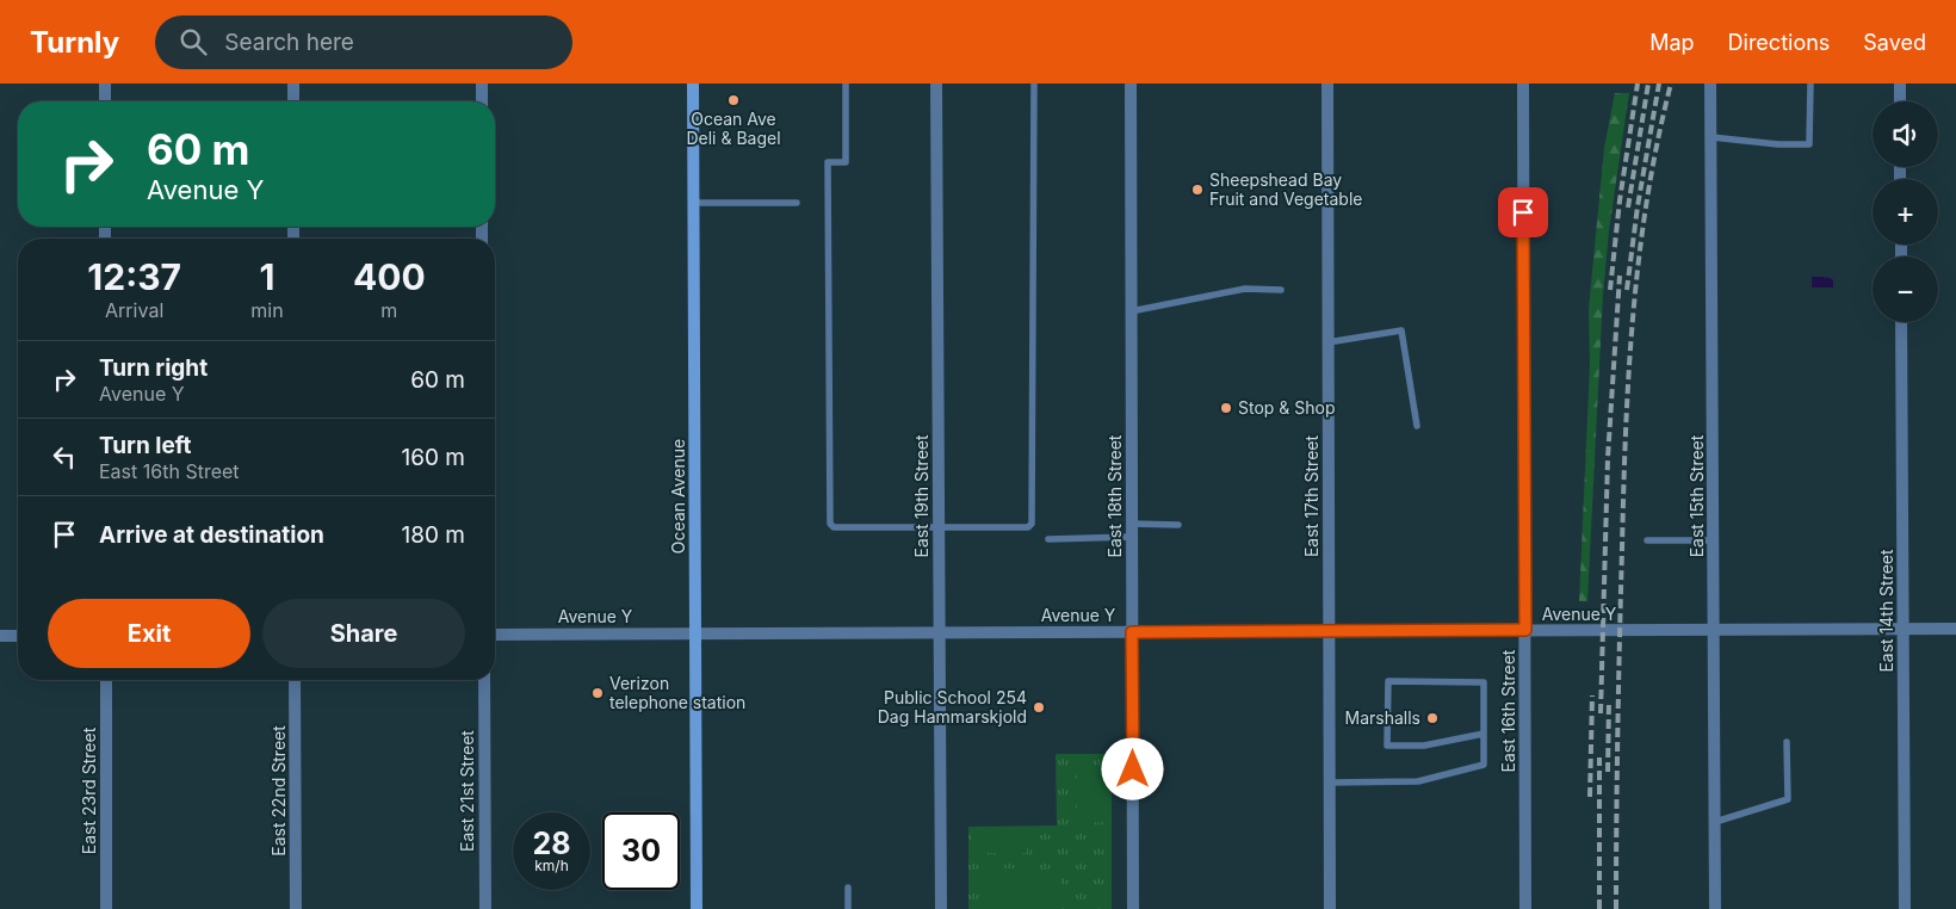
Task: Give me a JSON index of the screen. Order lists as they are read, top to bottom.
{
  "streets": {
    "main road": ["Ocean Avenue"],
    "street": [
      "East 19th Street",
      "East 18th Street",
      "East 17th Street",
      "East 15th Street",
      "East 14th Street",
      "Avenue Y",
      "East 16th Street",
      "East 23rd Street",
      "East 22nd Street",
      "East 21st Street"
    ]
  },
  "crossings": [
    ["Ocean Avenue", "Avenue Y"],
    ["East 19th Street", "Avenue Y"],
    ["East 18th Street", "Avenue Y"],
    ["East 17th Street", "Avenue Y"],
    ["East 15th Street", "Avenue Y"],
    ["East 14th Street", "Avenue Y"],
    ["Avenue Y", "East 16th Street"]
  ],
  "places": [
    "Ocean Ave Deli & Bagel",
    "Sheepshead Bay Fruit and Vegetable",
    "Stop & Shop",
    "Verizon telephone station",
    "Public School 254 Dag Hammarskjold",
    "Marshalls"
  ],
  "page": {
    "header": "Turnly",
    "search": "Search here",
    "nav": ["Map", "Directions", "Saved"],
    "map_buttons": ["+", "−"],
    "turn": ["60 m", "Avenue Y"],
    "eta": [
      "12:37",
      "Arrival",
      "1",
      "min",
      "400",
      "m"
    ],
    "list": [
      {
        "name": "Turn right",
        "note": "Avenue Y",
        "value": "60 m"
      },
      {
        "name": "Turn left",
        "note": "East 16th Street",
        "value": "160 m"
      },
      {
        "name": "Arrive at destination",
        "value": "180 m"
      }
    ],
    "buttons": ["Exit", "Share"],
    "speed": "28 km/h",
    "limit": "30"
  }
}
